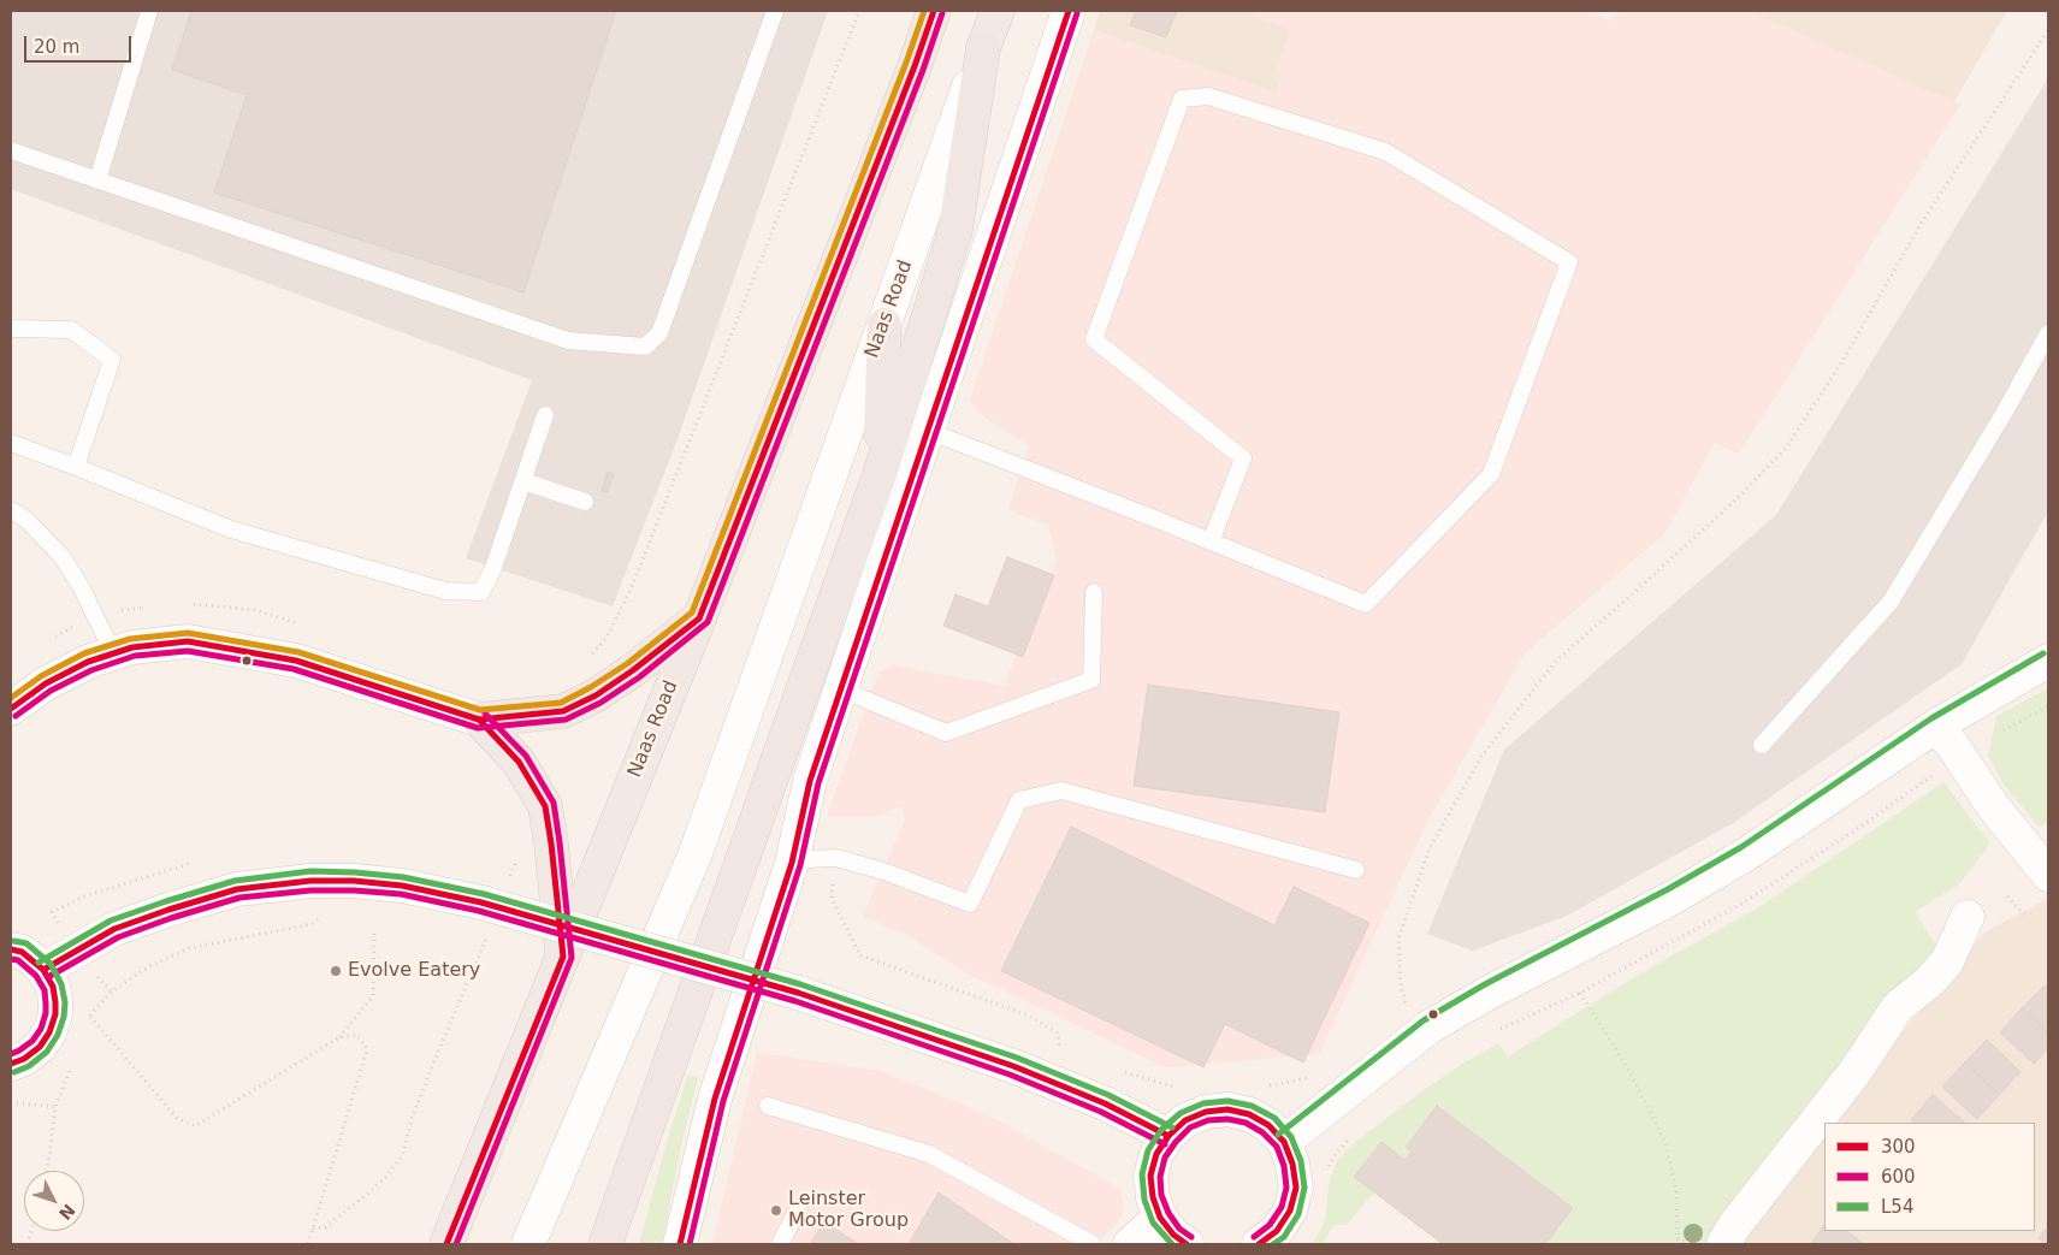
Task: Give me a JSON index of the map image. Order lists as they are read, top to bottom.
{
  "streets": {
    "highway": ["Naas Road"]
  },
  "places": ["Evolve Eatery", "Leinster Motor Group"],
  "lines": ["transit line 300", "transit line 600", "transit line L54"],
  "legend": ["300", "600", "L54"],
  "scale_bar": "20 m",
  "north": "bottom right"
}
